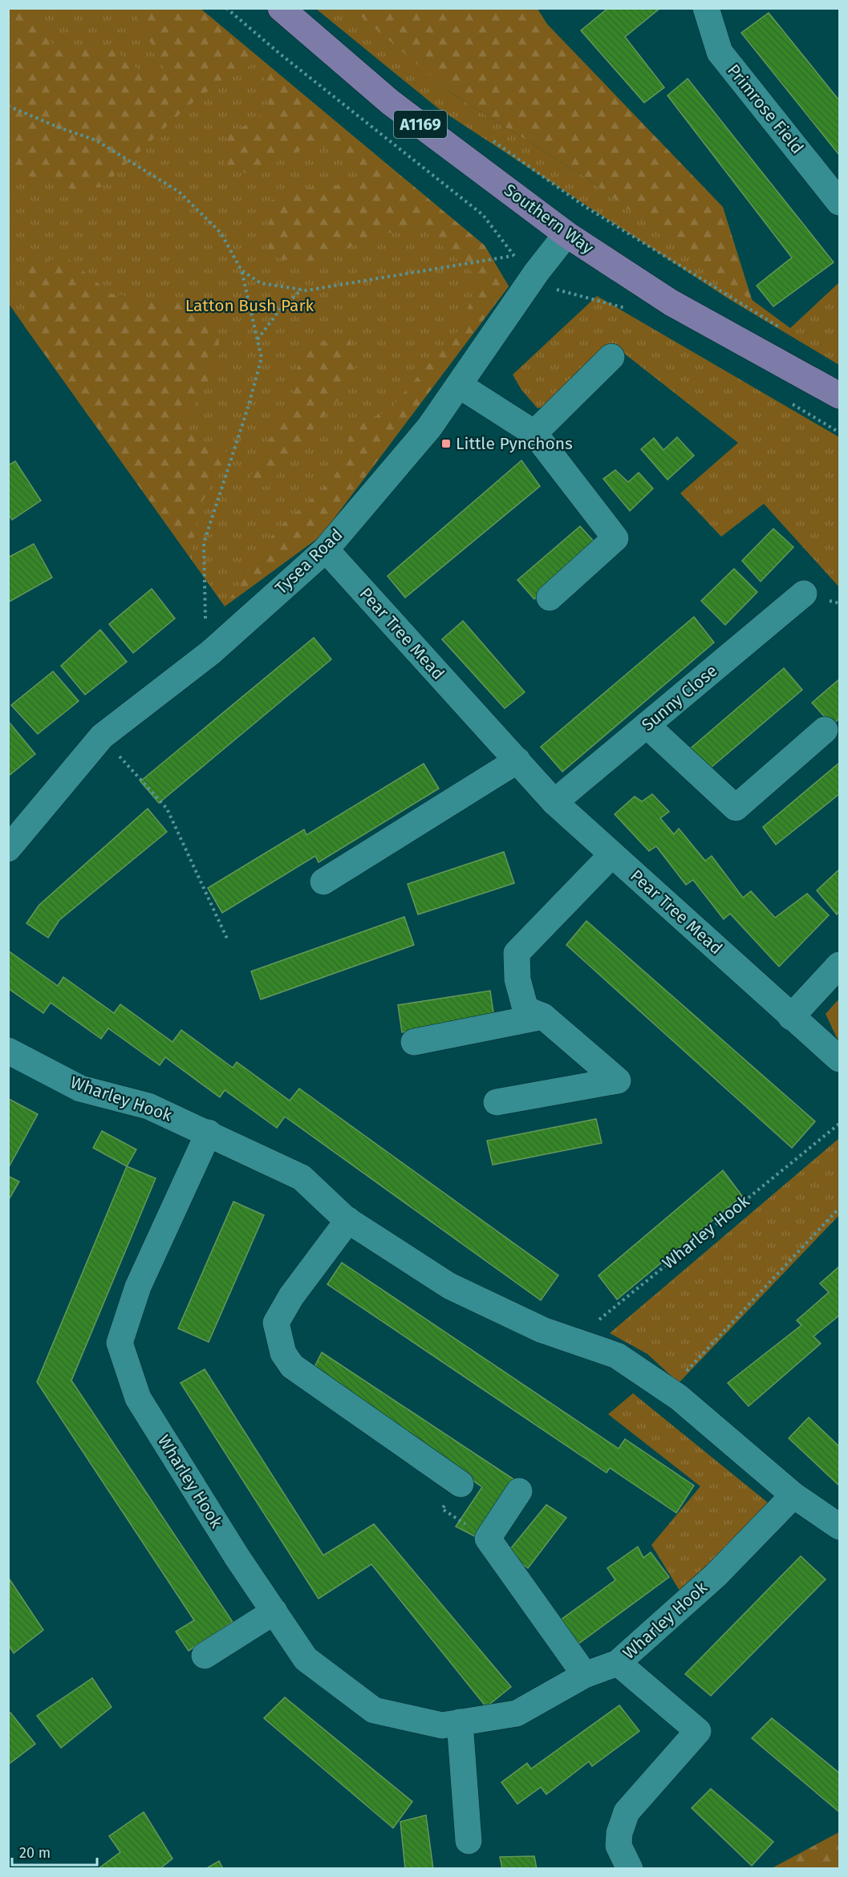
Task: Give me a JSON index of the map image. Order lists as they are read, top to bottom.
{
  "streets": {
    "main road": ["A1169", "Southern Way"],
    "street": [
      "Primrose Field",
      "Tysea Road",
      "Pear Tree Mead",
      "Sunny Close",
      "Wharley Hook"
    ]
  },
  "crossings": [
    ["Southern Way", "Tysea Road"],
    ["Tysea Road", "Pear Tree Mead"],
    ["Pear Tree Mead", "Sunny Close"]
  ],
  "parks": ["Latton Bush Park"],
  "places": {
    "transit": ["Little Pynchons"]
  },
  "scale_bar": "20 m"
}
